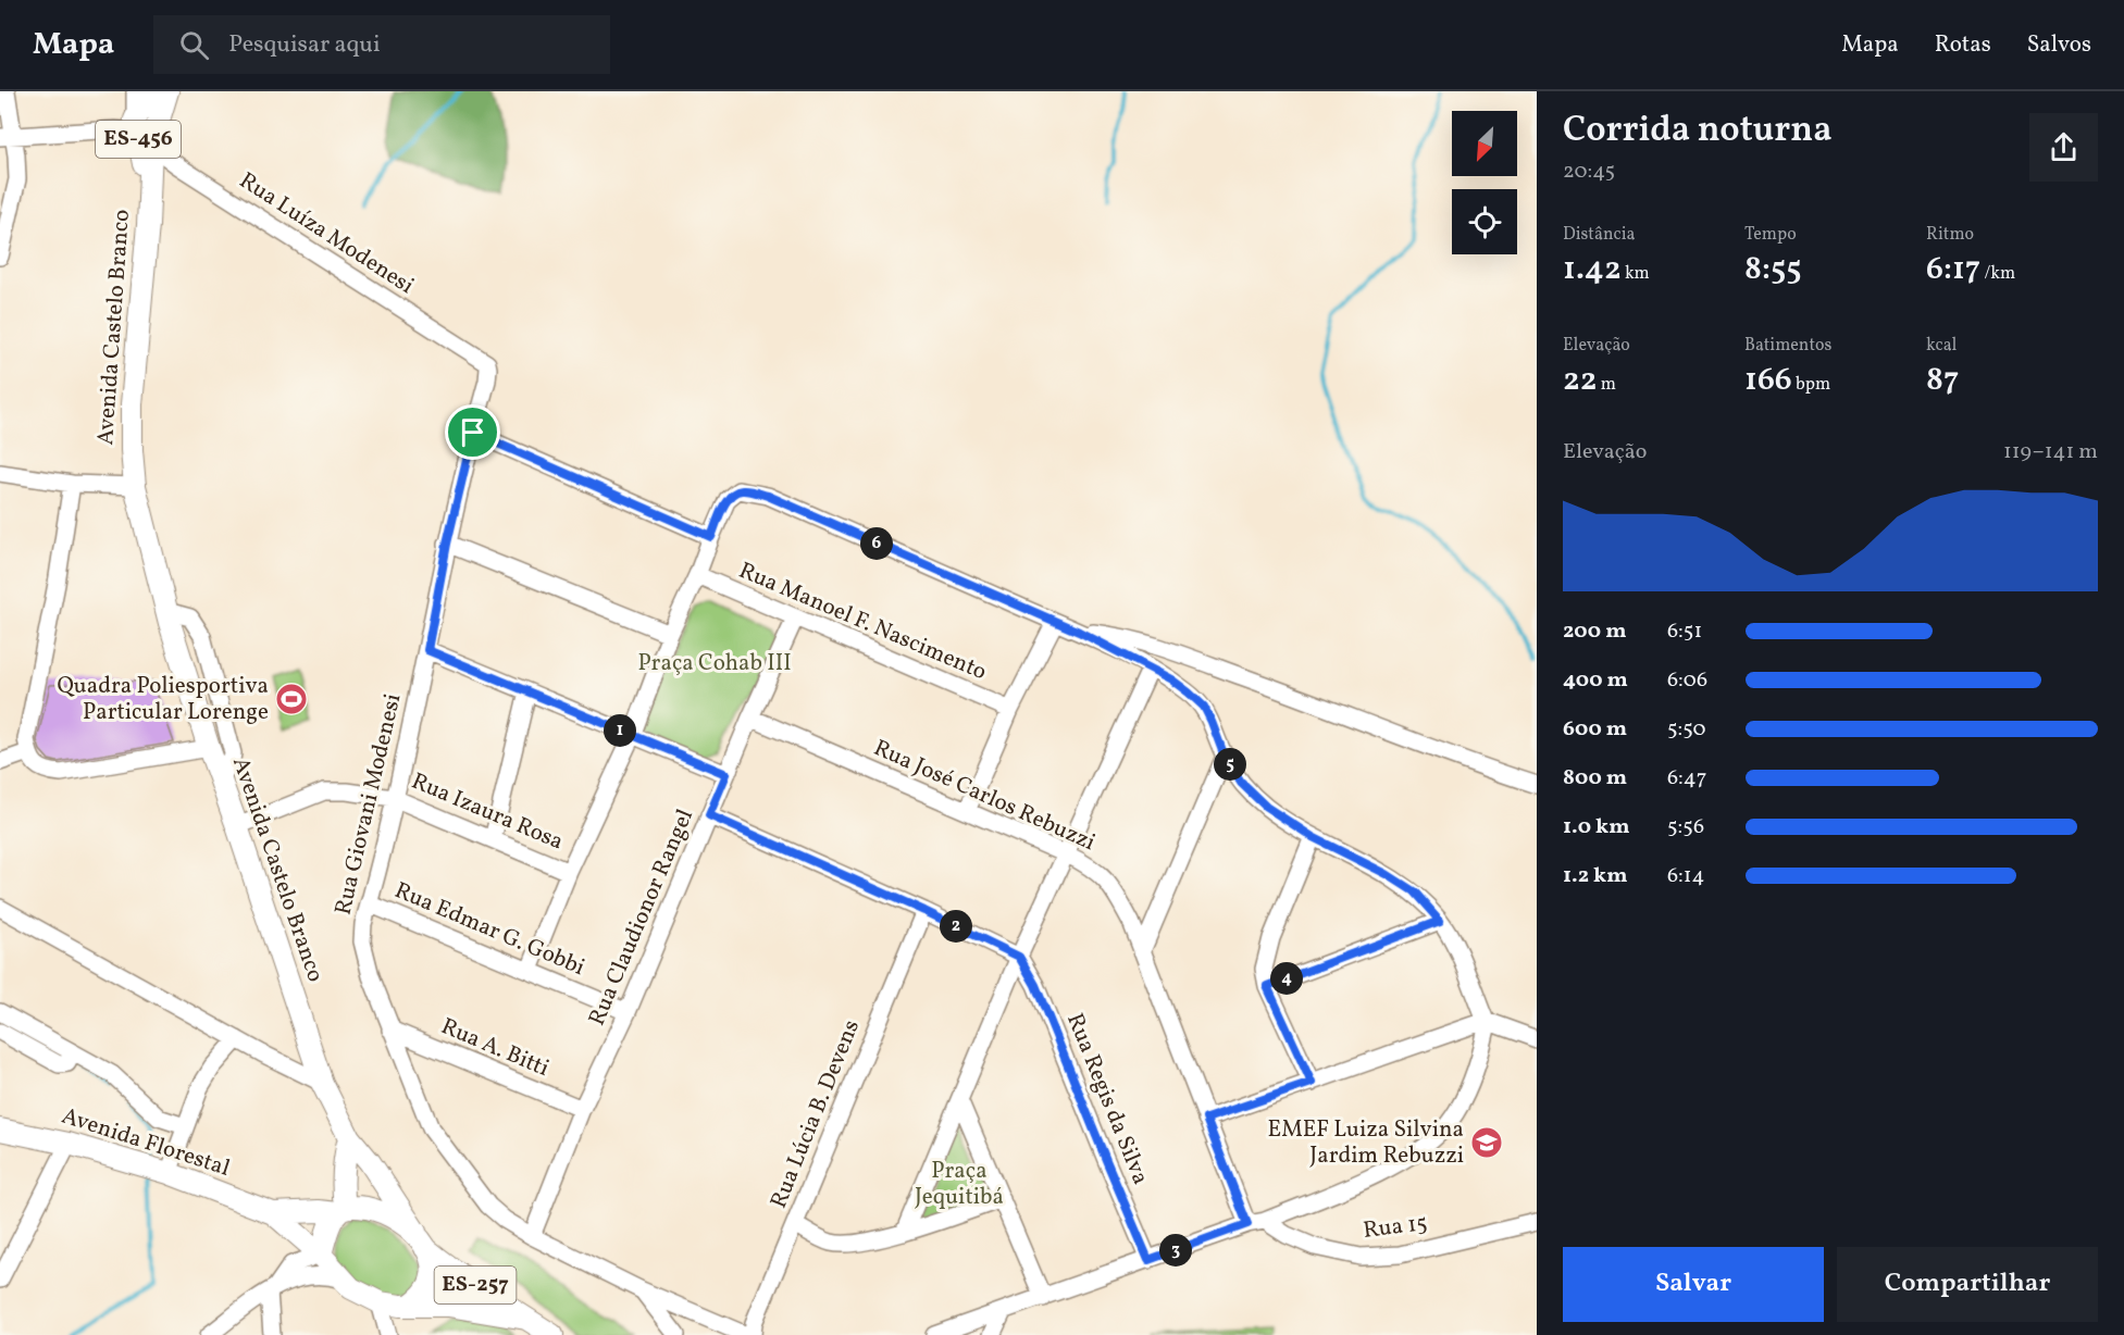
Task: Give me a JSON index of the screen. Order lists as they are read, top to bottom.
{
  "streets": {
    "main road": [
      "ES-456",
      "Avenida Castelo Branco",
      "Avenida Florestal",
      "ES-257"
    ],
    "street": [
      "Rua Luíza Modenesi",
      "Rua Manoel F. Nascimento",
      "Rua José Carlos Rebuzzi",
      "Rua Giovani Modenesi",
      "Rua Izaura Rosa",
      "Rua Claudionor Rangel",
      "Rua Edmar G. Gobbi",
      "Rua A. Bitti",
      "Rua Regis da Silva",
      "Rua Lúcia B. Devens",
      "Rua 15"
    ]
  },
  "crossings": [
    ["Rua Luíza Modenesi", "Avenida Castelo Branco"],
    ["Rua Luíza Modenesi", "Rua Giovani Modenesi"],
    ["Avenida Castelo Branco", "Rua Izaura Rosa"],
    ["Avenida Castelo Branco", "Avenida Florestal"],
    ["Avenida Castelo Branco", "ES-257"],
    ["Rua Manoel F. Nascimento", "Rua Claudionor Rangel"],
    ["Rua José Carlos Rebuzzi", "Rua Claudionor Rangel"],
    ["Rua Giovani Modenesi", "Rua Izaura Rosa"],
    ["Rua Giovani Modenesi", "Rua Claudionor Rangel"],
    ["Rua Giovani Modenesi", "Rua Edmar G. Gobbi"],
    ["Rua Giovani Modenesi", "Rua A. Bitti"],
    ["Rua Claudionor Rangel", "Rua Edmar G. Gobbi"],
    ["Rua Claudionor Rangel", "Rua A. Bitti"],
    ["Avenida Florestal", "ES-257"]
  ],
  "parks": ["Praça Cohab III", "Praça Jequitibá"],
  "places": {
    "sports": ["Quadra Poliesportiva Particular Lorenge"],
    "school or university": ["EMEF Luiza Silvina Jardim Rebuzzi"]
  },
  "north": "bottom left",
  "page": {
    "header": "Mapa",
    "search": "Pesquisar aqui",
    "nav": ["Mapa", "Rotas", "Salvos"],
    "heading": ["Corrida noturna", "20:45"],
    "stats": [
      ["Distância", "1.42 km"],
      ["Tempo", "8:55"],
      ["Ritmo", "6:17 /km"],
      ["Elevação", "22 m"],
      ["Batimentos", "166 bpm"],
      ["kcal", "87"]
    ],
    "chart": ["Elevação", "119–141 m"],
    "pins": [
      "6",
      "1",
      "5",
      "2",
      "4",
      "3"
    ],
    "list": [
      {
        "name": "200 m",
        "note": "6:51"
      },
      {
        "name": "400 m",
        "note": "6:06"
      },
      {
        "name": "600 m",
        "note": "5:50"
      },
      {
        "name": "800 m",
        "note": "6:47"
      },
      {
        "name": "1.0 km",
        "note": "5:56"
      },
      {
        "name": "1.2 km",
        "note": "6:14"
      }
    ],
    "buttons": ["Salvar", "Compartilhar"]
  }
}
